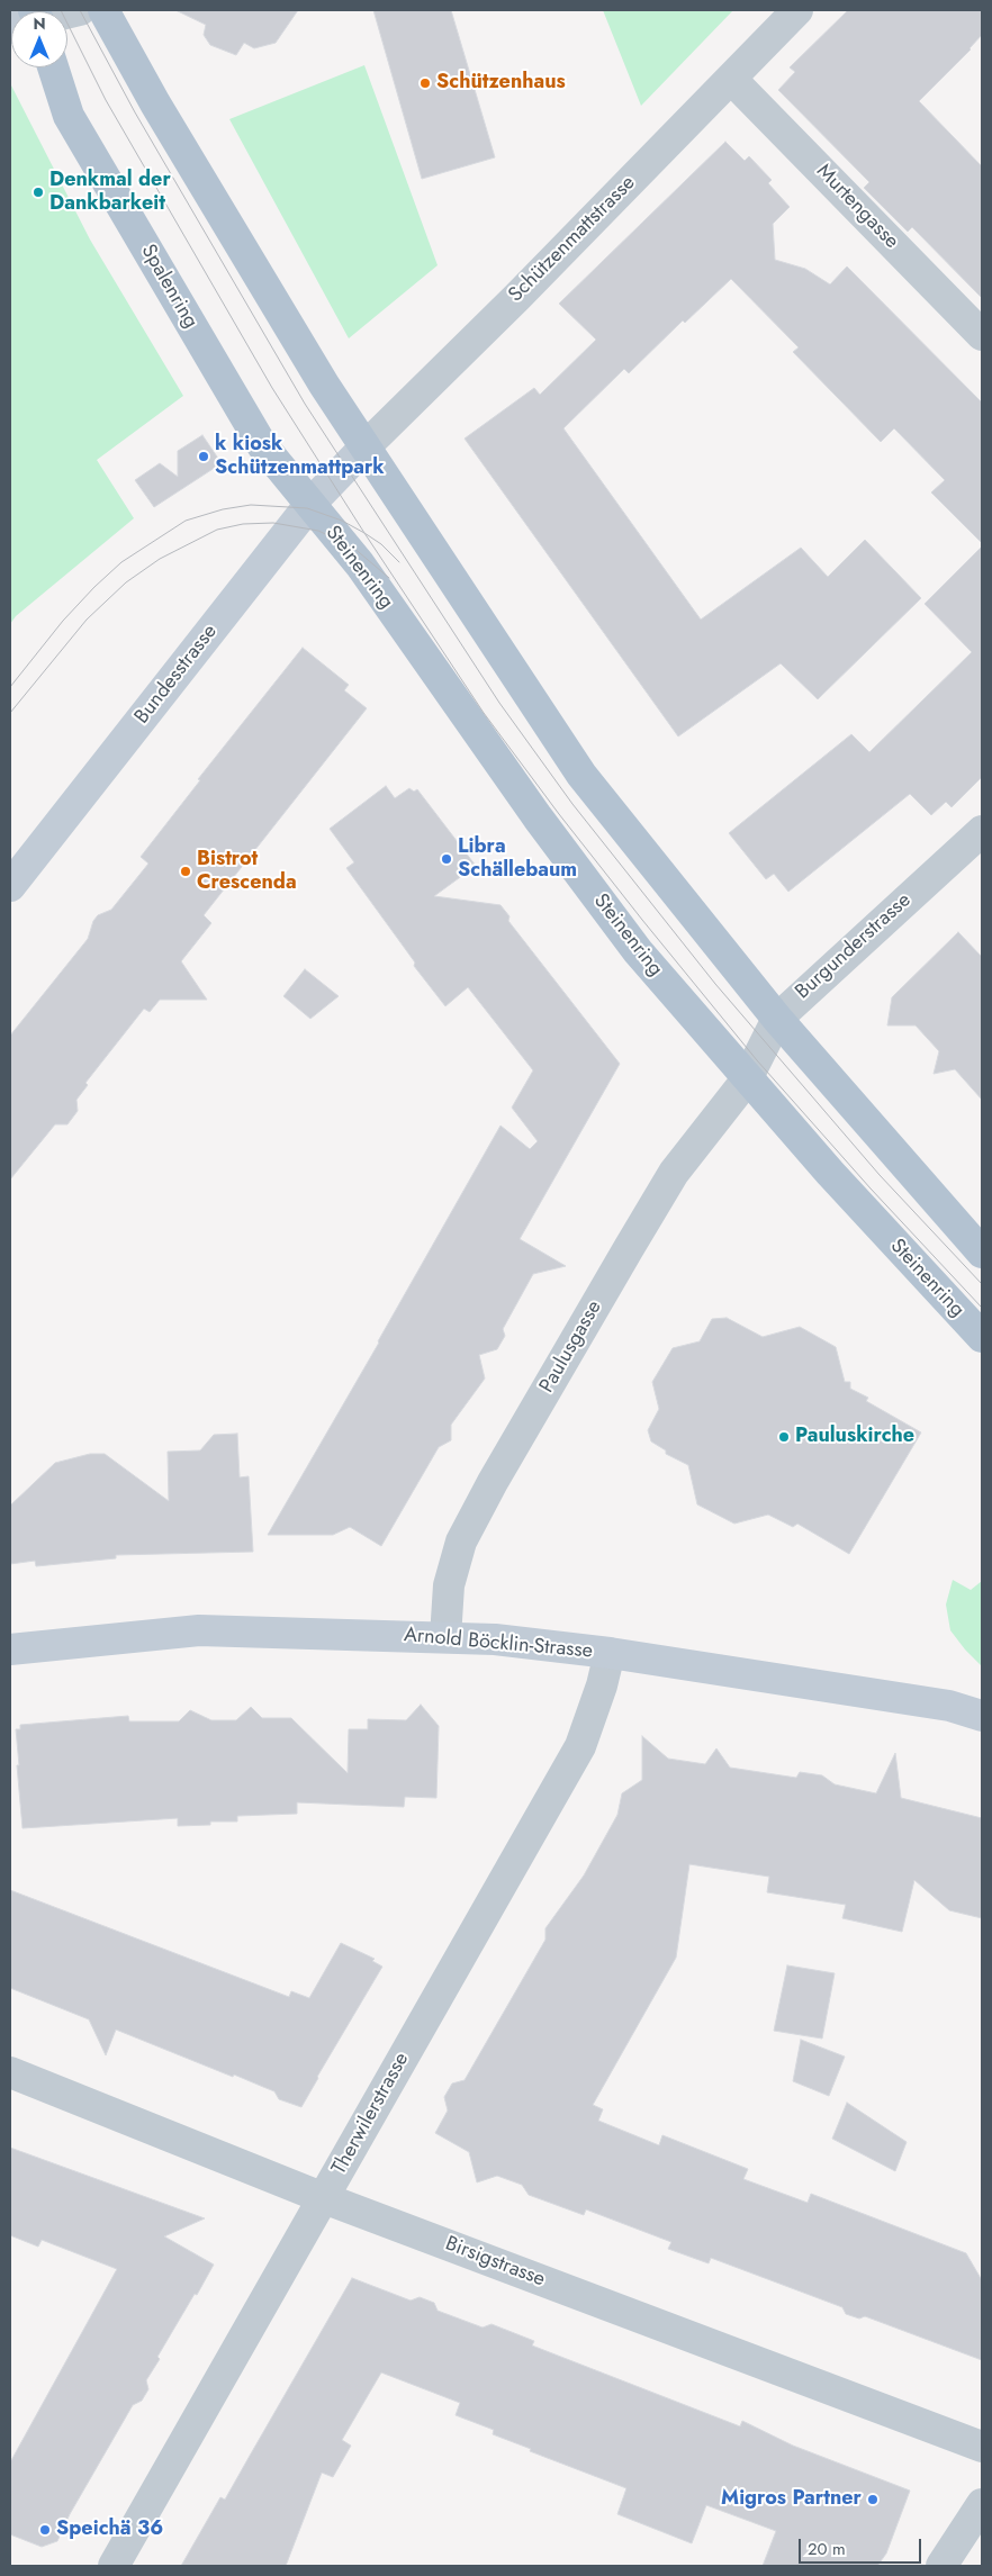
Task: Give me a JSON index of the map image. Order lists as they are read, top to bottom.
{
  "streets": {
    "main road": ["Spalenring", "Steinenring"],
    "street": [
      "Murtengasse",
      "Schützenmattstrasse",
      "Bundesstrasse",
      "Burgunderstrasse",
      "Paulusgasse",
      "Arnold Böcklin-Strasse",
      "Therwilerstrasse",
      "Birsigstrasse"
    ]
  },
  "crossings": [
    ["Murtengasse", "Schützenmattstrasse"],
    ["Schützenmattstrasse", "Bundesstrasse"],
    ["Spalenring", "Steinenring"],
    ["Spalenring", "Bundesstrasse"],
    ["Steinenring", "Bundesstrasse"],
    ["Steinenring", "Burgunderstrasse"],
    ["Steinenring", "Paulusgasse"],
    ["Burgunderstrasse", "Paulusgasse"],
    ["Paulusgasse", "Arnold Böcklin-Strasse"],
    ["Arnold Böcklin-Strasse", "Therwilerstrasse"],
    ["Therwilerstrasse", "Birsigstrasse"]
  ],
  "places": [
    "Schützenhaus",
    "Denkmal der Dankbarkeit",
    "k kiosk Schützenmattpark",
    "Libra Schällebaum",
    "Bistrot Crescenda",
    "Pauluskirche",
    "Migros Partner",
    "Speichä 36"
  ],
  "scale_bar": "20 m",
  "north": "top"
}
